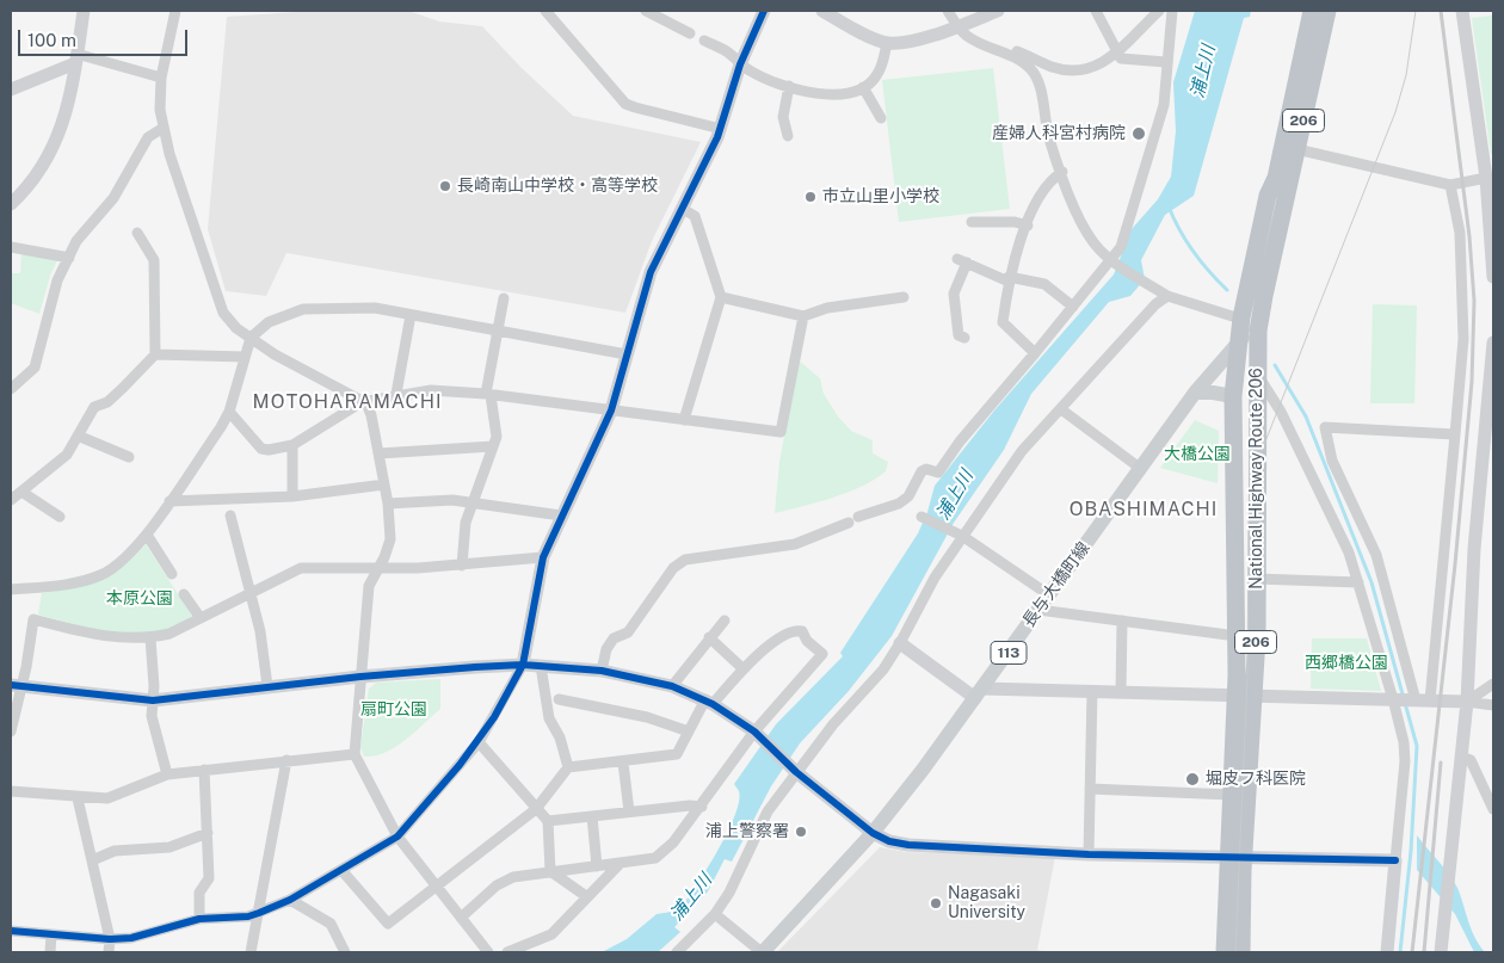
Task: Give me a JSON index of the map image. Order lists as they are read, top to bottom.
{
  "streets": {
    "highway": ["206", "National Highway Route 206"],
    "main road": ["長与大橋町線", "113"]
  },
  "crossings": [
    ["National Highway Route 206", "長与大橋町線"]
  ],
  "districts": ["MOTOHARAMACHI", "OBASHIMACHI"],
  "water": ["浦上川"],
  "parks": [
    "大橋公園",
    "本原公園",
    "西郷橋公園",
    "扇町公園"
  ],
  "places": [
    "産婦人科宮村病院",
    "長崎南山中学校・高等学校",
    "市立山里小学校",
    "堀皮フ科医院",
    "浦上警察署",
    "Nagasaki University"
  ],
  "scale_bar": "100 m"
}
